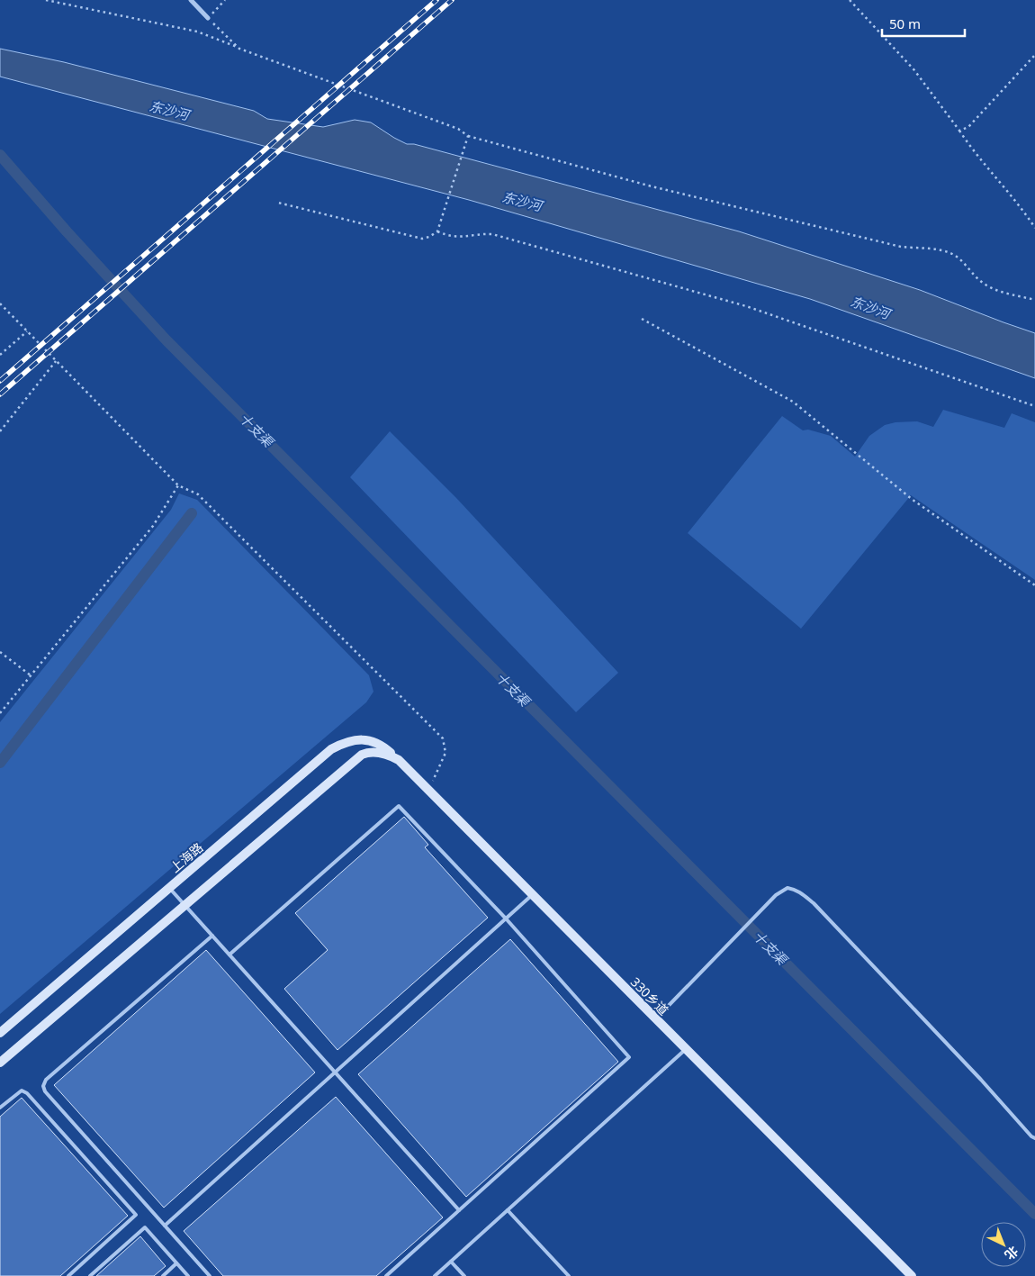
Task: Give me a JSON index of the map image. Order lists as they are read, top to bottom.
{
  "streets": {
    "main road": ["上海路", "330乡道"]
  },
  "crossings": [
    ["上海路", "330乡道"]
  ],
  "water": ["东沙河", "十支渠"],
  "scale_bar": "50 m",
  "north": "bottom right"
}
